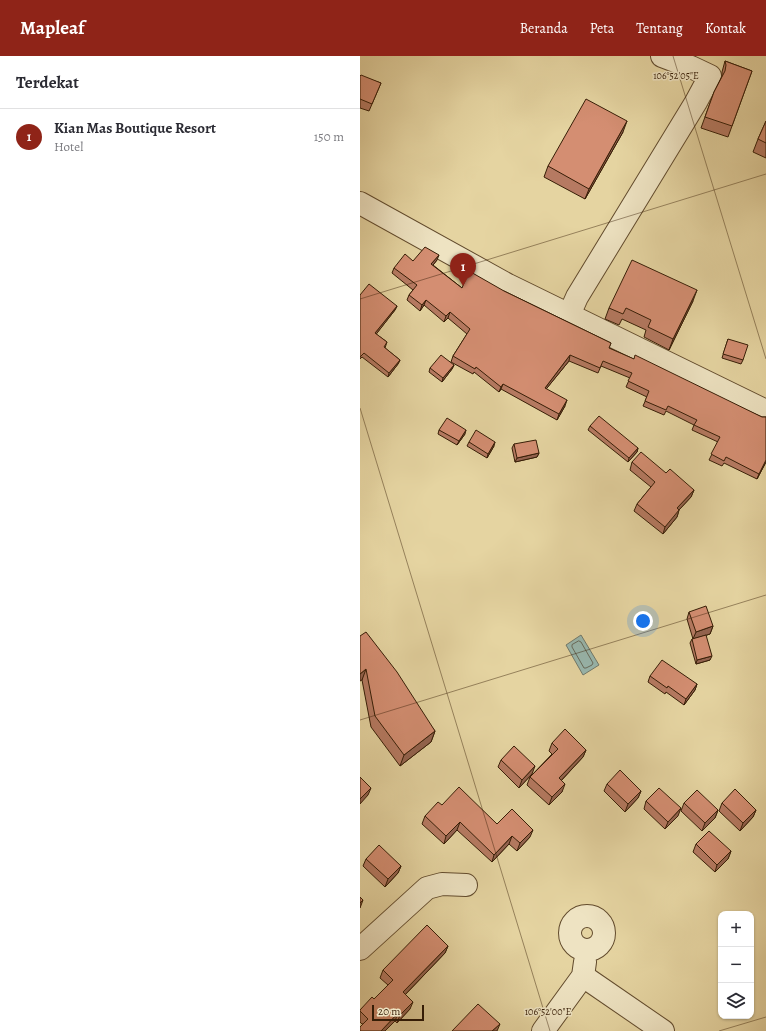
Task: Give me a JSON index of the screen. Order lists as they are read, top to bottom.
{
  "scale_bar": "20 m",
  "page": {
    "header": "Mapleaf",
    "nav": [
      "Beranda",
      "Peta",
      "Tentang",
      "Kontak"
    ],
    "heading": "Terdekat",
    "list": [
      {
        "mark": "1",
        "name": "Kian Mas Boutique Resort",
        "note": "Hotel",
        "value": "150 m"
      }
    ],
    "pins": "1",
    "map_buttons": ["+", "−"],
    "scale": "20 m"
  },
  "coordinates": ["106°52'05\"E", "106°52'00\"E"]
}
